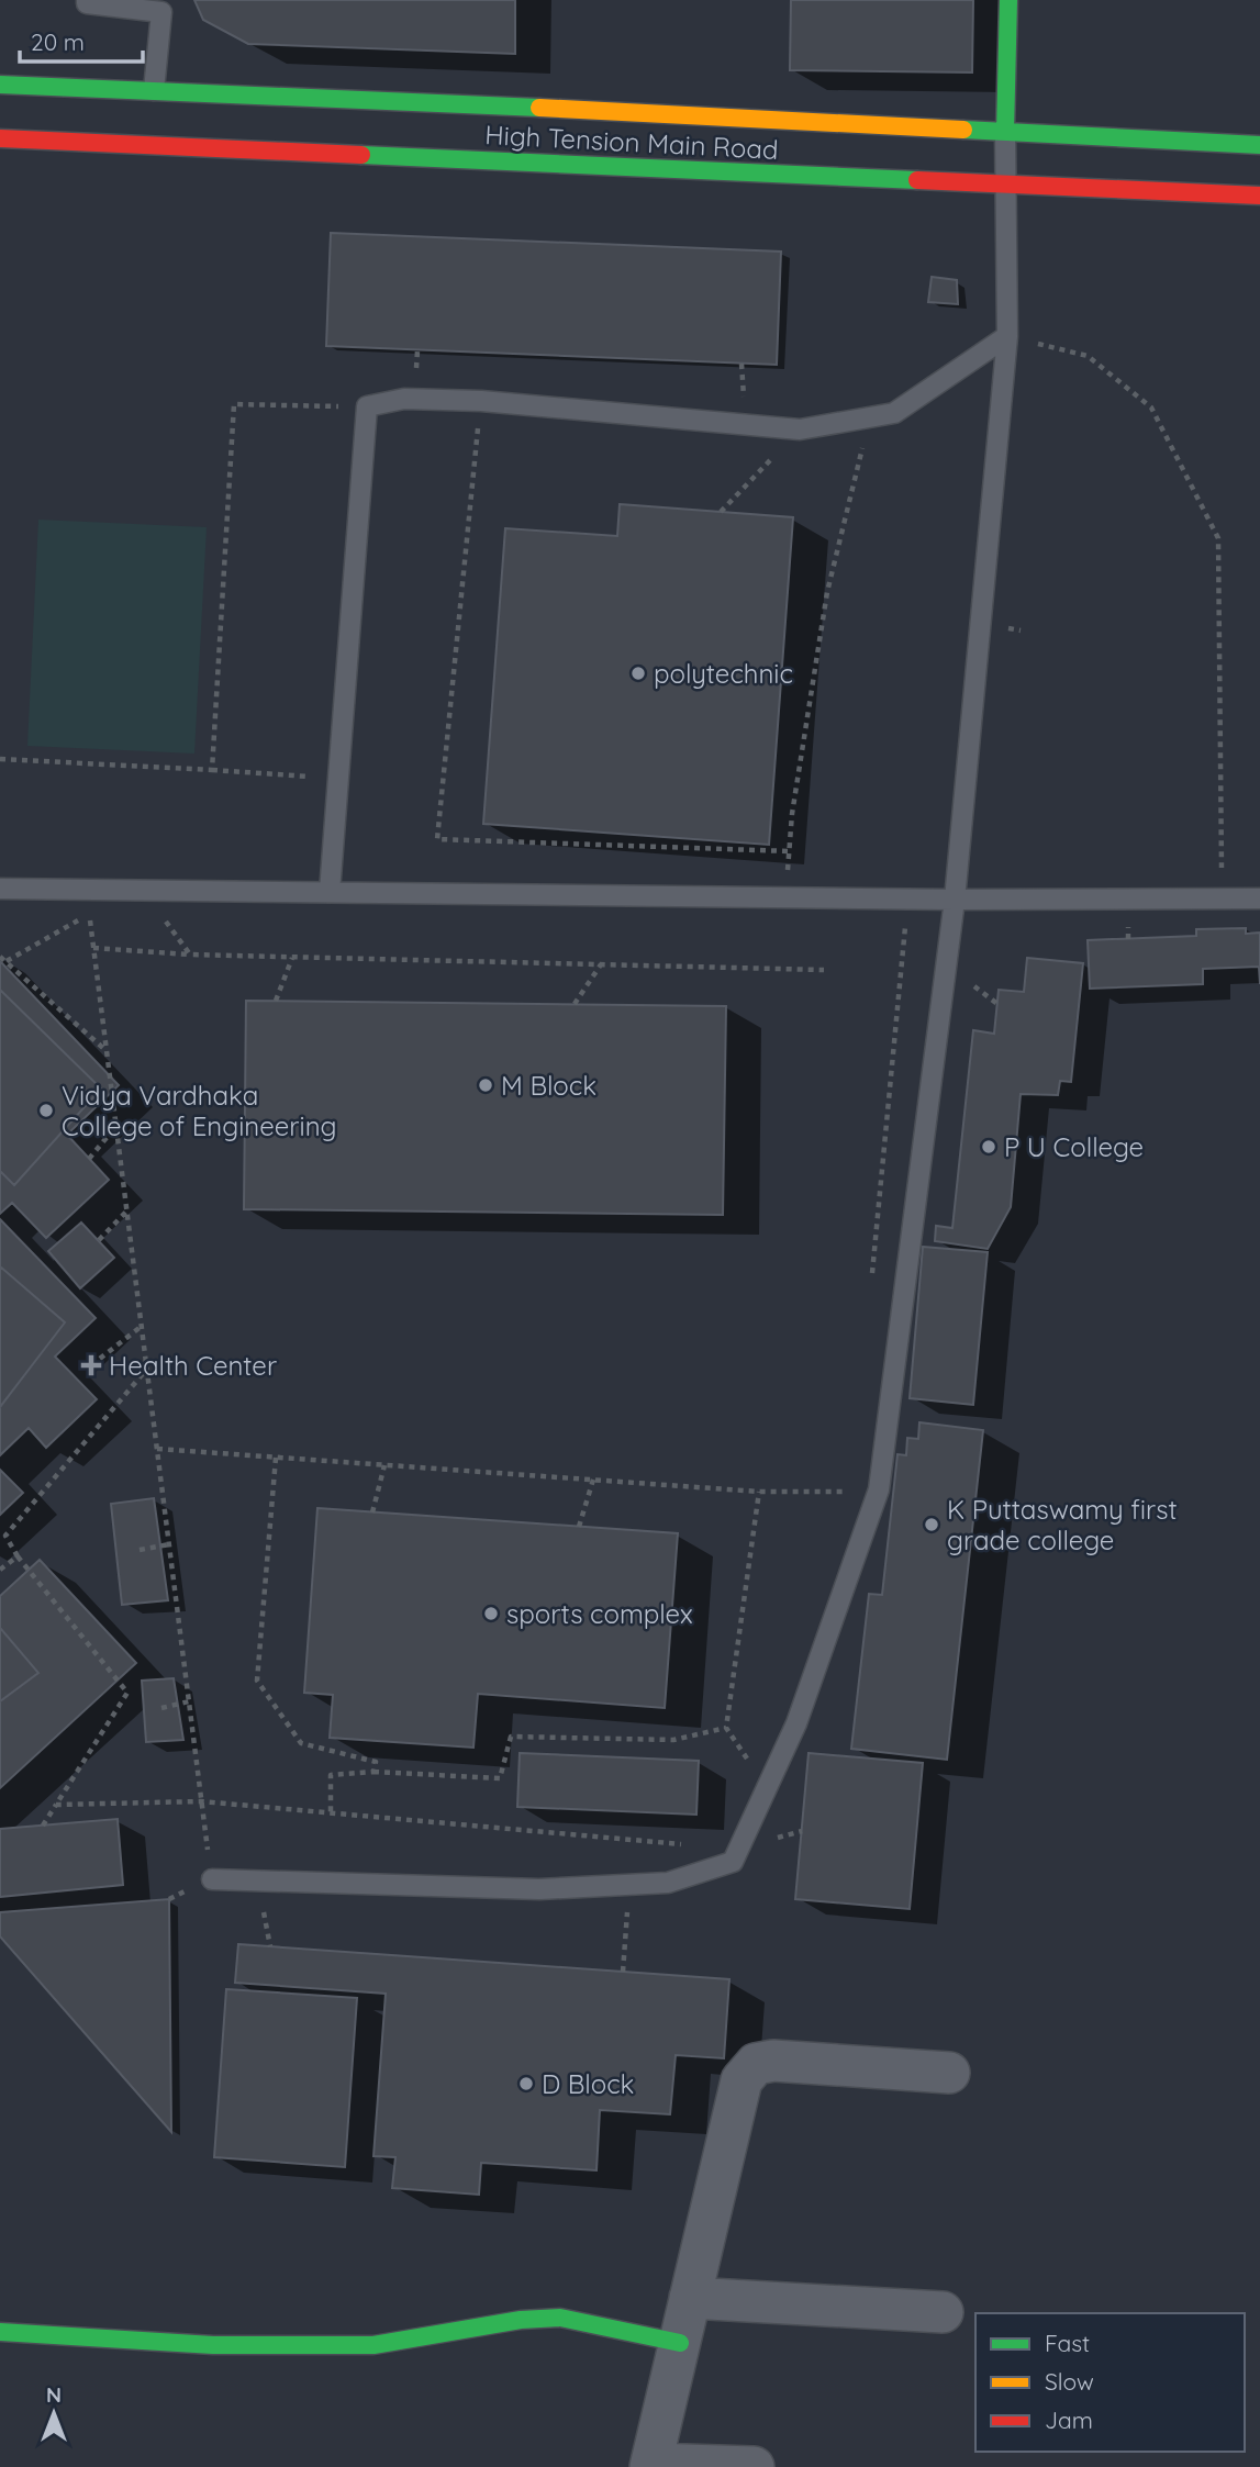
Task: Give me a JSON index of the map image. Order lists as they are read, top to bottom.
{
  "streets": {
    "main road": ["High Tension Main Road"]
  },
  "places": {
    "other": [
      "polytechnic",
      "M Block",
      "Vidya Vardhaka College of Engineering",
      "P U College",
      "K Puttaswamy first grade college",
      "sports complex",
      "D Block"
    ],
    "health": ["Health Center"]
  },
  "legend": ["Fast", "Slow", "Jam"],
  "scale_bar": "20 m",
  "north": "top"
}
